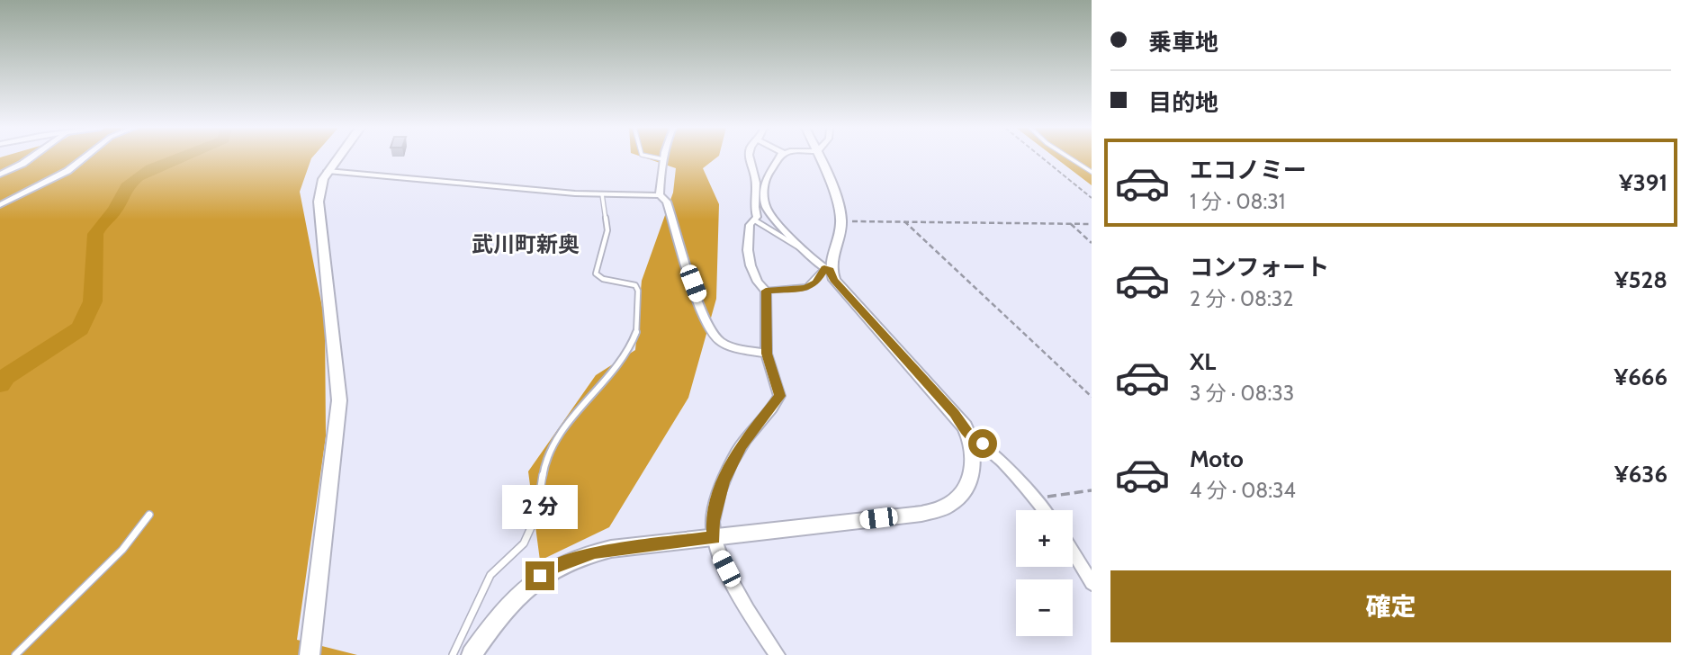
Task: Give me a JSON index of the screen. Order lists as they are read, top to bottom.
{
  "districts": ["武川町新奥"],
  "page": {
    "banner": ["乗車地", "目的地"],
    "list": [
      {
        "name": "エコノミー",
        "note": "1 分 · 08:31",
        "value": "¥391"
      },
      {
        "name": "コンフォート",
        "note": "2 分 · 08:32",
        "value": "¥528"
      },
      {
        "name": "XL",
        "note": "3 分 · 08:33",
        "value": "¥666"
      },
      {
        "name": "Moto",
        "note": "4 分 · 08:34",
        "value": "¥636"
      }
    ],
    "bubble": "2 分",
    "map_buttons": ["+", "−"],
    "buttons": "確定"
  }
}
